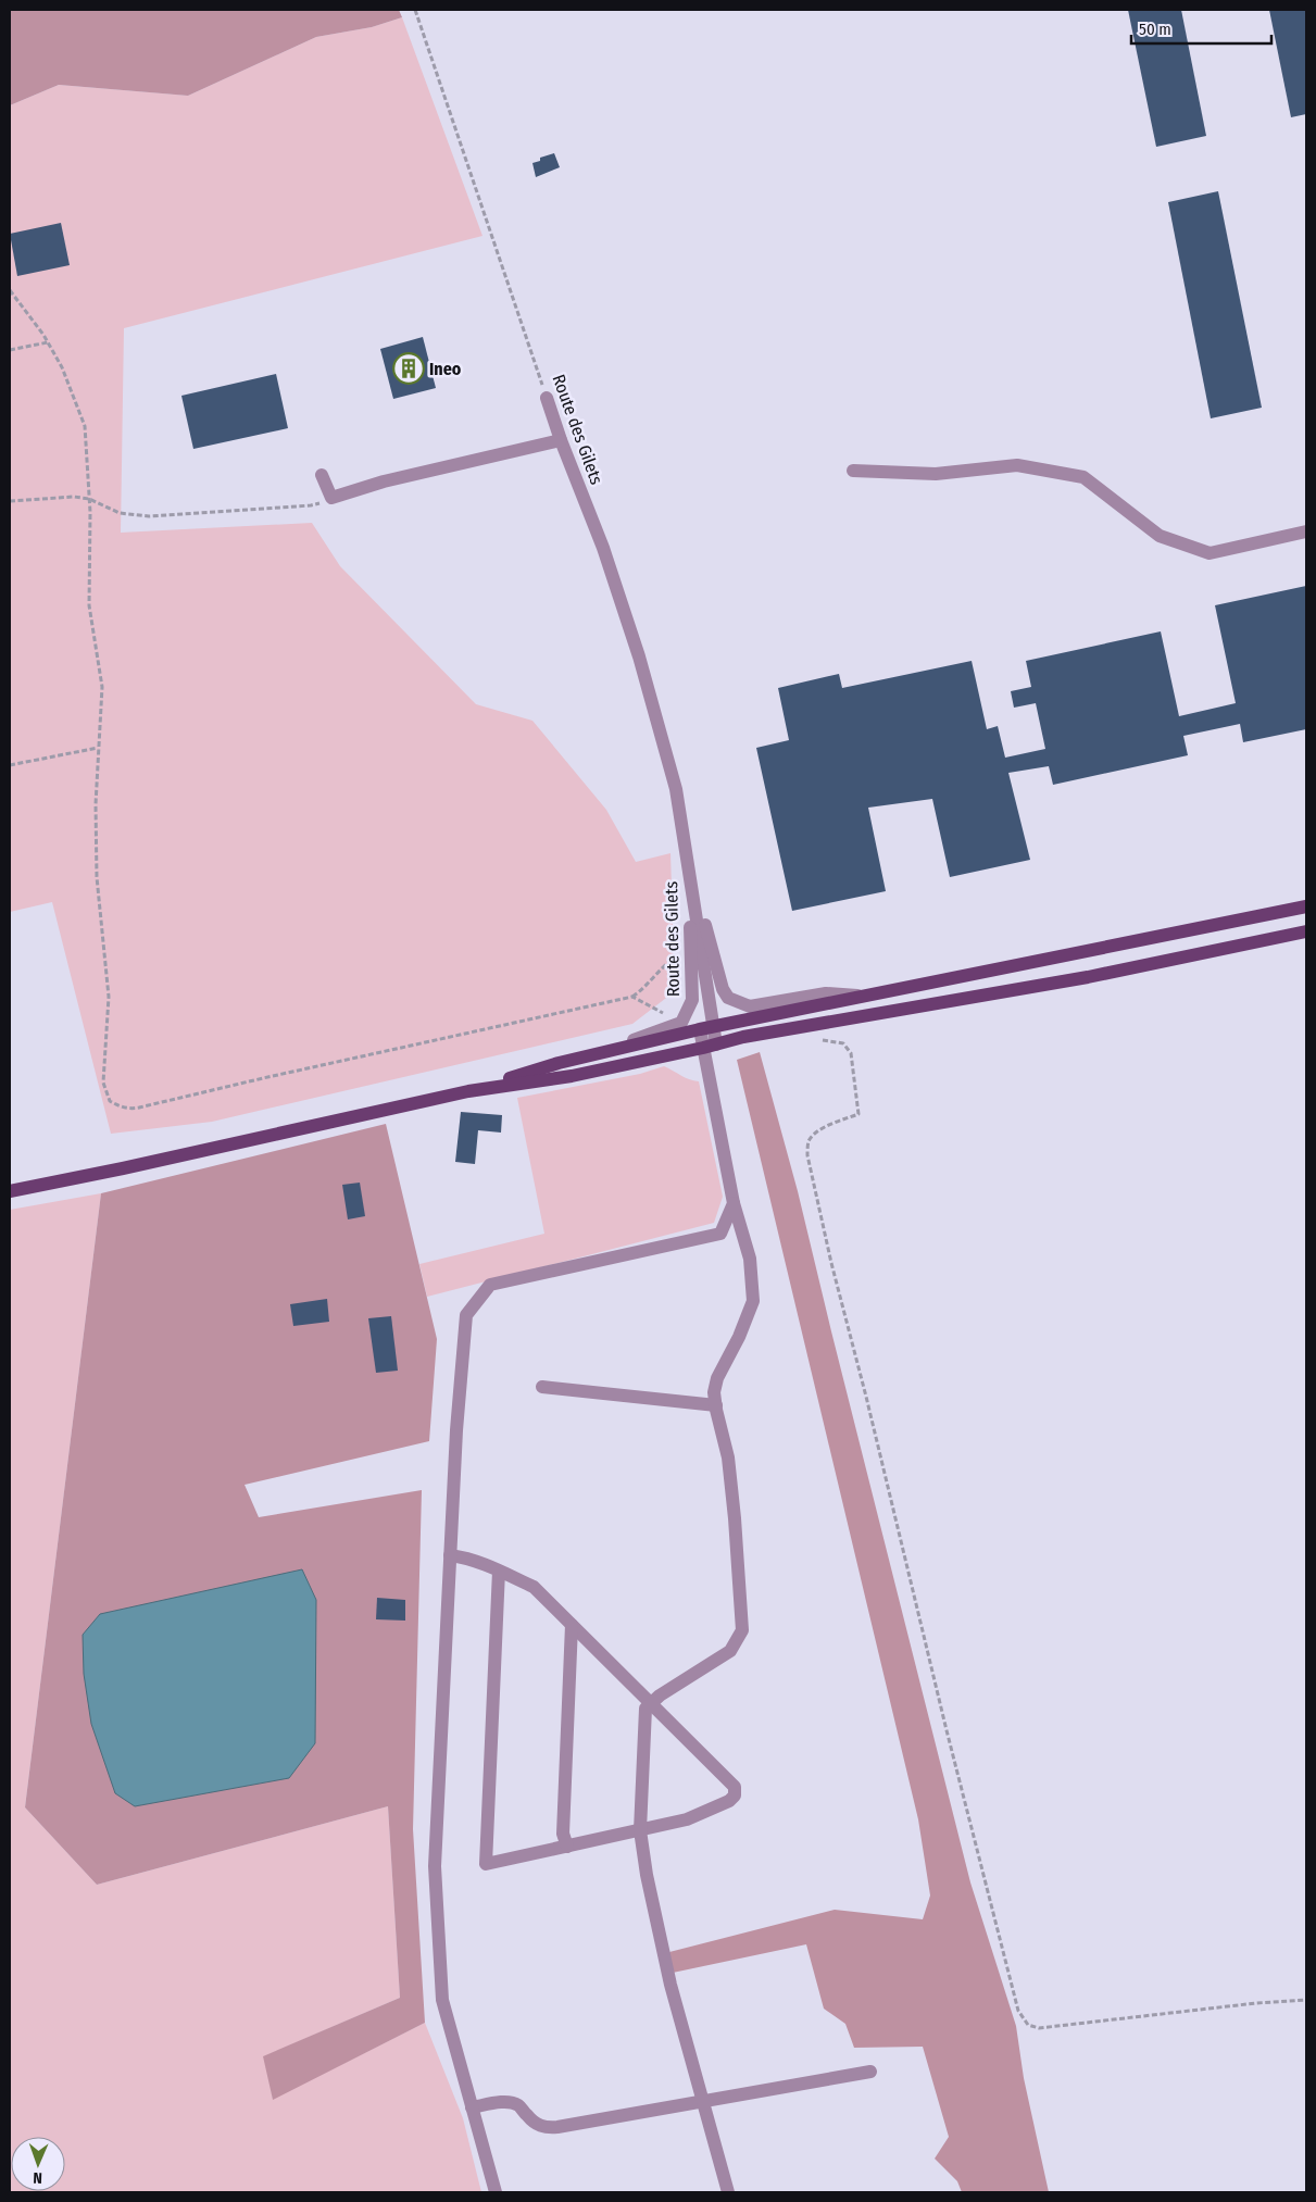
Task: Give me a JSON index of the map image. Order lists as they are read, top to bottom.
{
  "streets": {
    "street": ["Route des Gilets"]
  },
  "places": {
    "building": ["Ineo"]
  },
  "scale_bar": "50 m",
  "north": "bottom"
}
